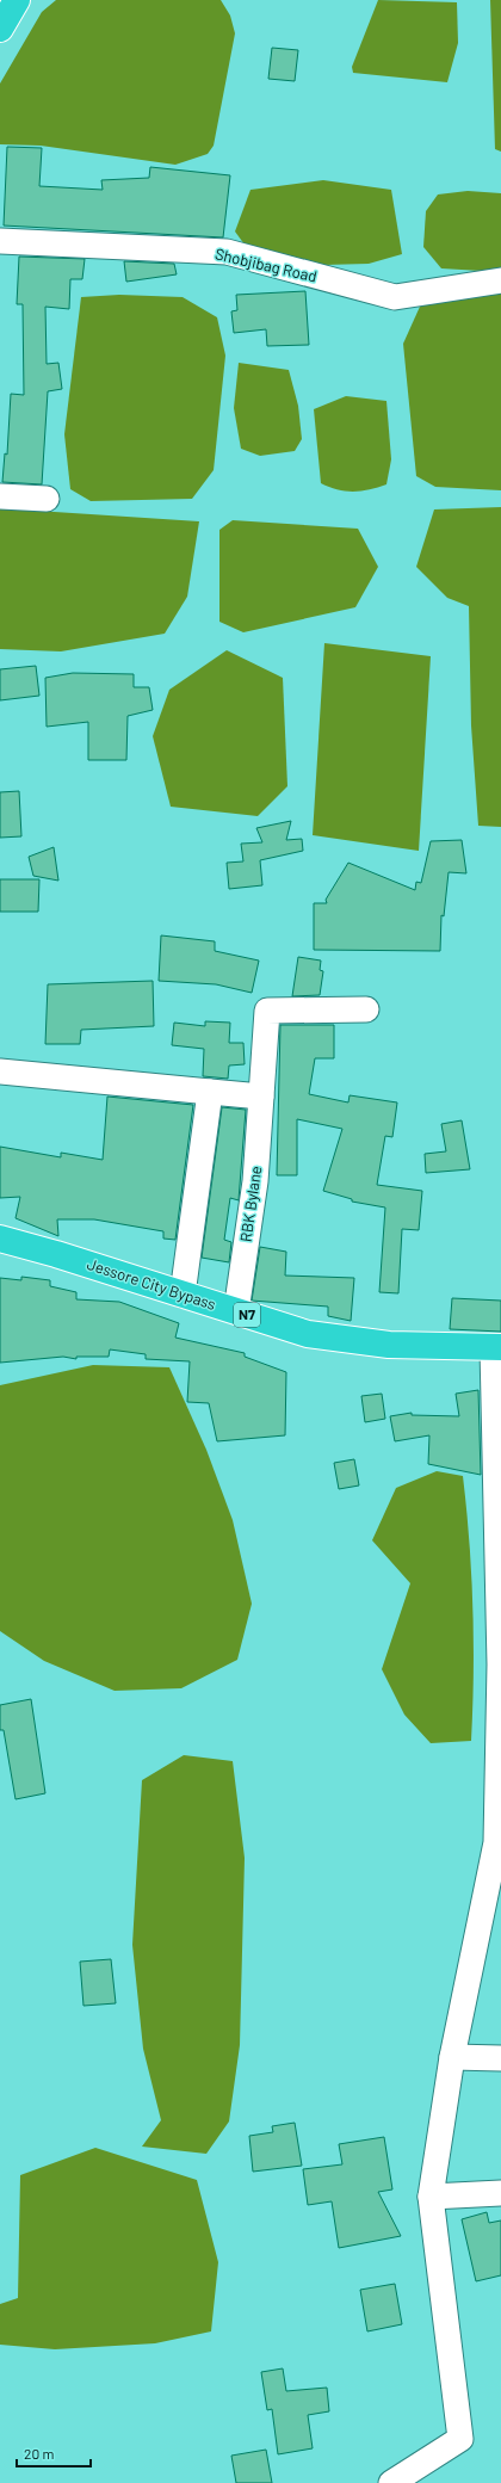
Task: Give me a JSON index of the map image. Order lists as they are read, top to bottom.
{
  "streets": {
    "highway": ["Jessore City Bypass", "N7"],
    "street": ["Shobjibag Road", "RBK Bylane"]
  },
  "crossings": [
    ["RBK Bylane", "Jessore City Bypass"]
  ],
  "scale_bar": "20 m"
}
